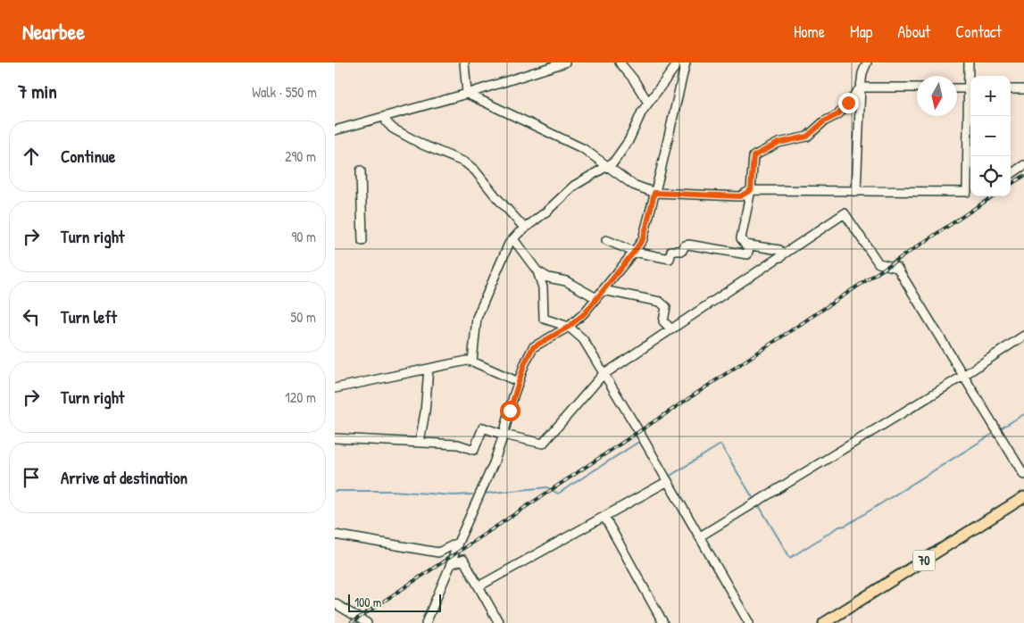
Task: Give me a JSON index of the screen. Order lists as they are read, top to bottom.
{
  "streets": {
    "main road": ["70"]
  },
  "scale_bar": "100 m",
  "north": "bottom",
  "page": {
    "header": "Nearbee",
    "nav": [
      "Home",
      "Map",
      "About",
      "Contact"
    ],
    "heading": ["7 min", "Walk · 550 m"],
    "map_buttons": ["+", "−"],
    "list": [
      ["Continue", "290 m"],
      ["Turn right", "90 m"],
      ["Turn left", "50 m"],
      ["Turn right", "120 m"],
      "Arrive at destination"
    ],
    "scale": "100 m"
  }
}
